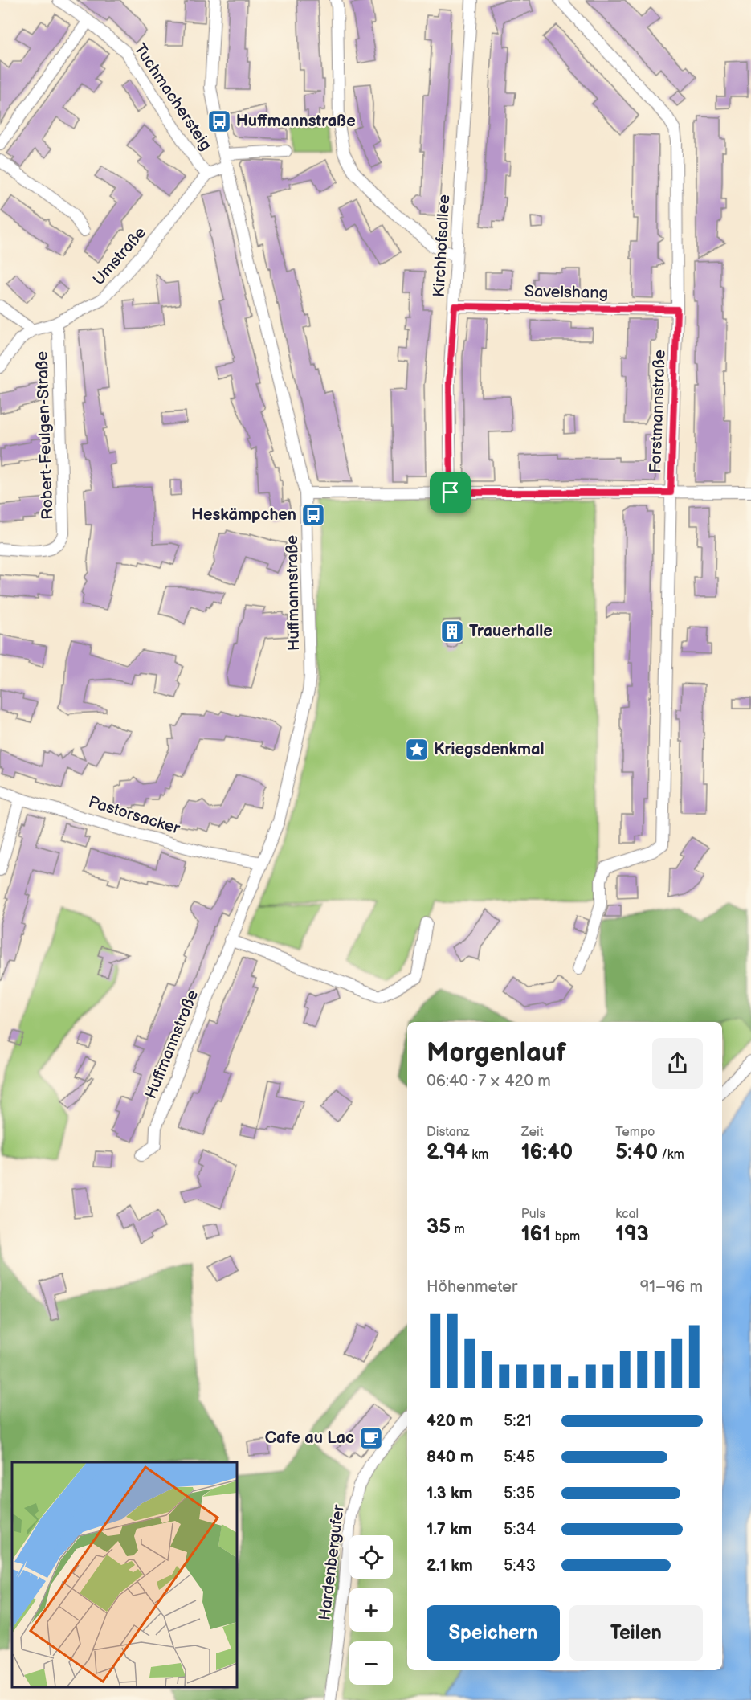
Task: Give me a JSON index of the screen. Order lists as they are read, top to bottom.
{
  "streets": {
    "street": [
      "Tuchmachersteig",
      "Kirchhofsallee",
      "Umstraße",
      "Savelshang",
      "Forstmannstraße",
      "Robert-Feulgen-Straße",
      "Huffmannstraße",
      "Pastorsacker",
      "Hardenbergufer"
    ]
  },
  "crossings": [
    ["Tuchmachersteig", "Umstraße"],
    ["Kirchhofsallee", "Savelshang"],
    ["Umstraße", "Robert-Feulgen-Straße"],
    ["Savelshang", "Forstmannstraße"],
    ["Huffmannstraße", "Pastorsacker"]
  ],
  "places": {
    "bus stop": ["Huffmannstraße", "Heskämpchen"],
    "building": ["Trauerhalle"],
    "place": ["Kriegsdenkmal"],
    "cafe": ["Cafe au Lac"]
  },
  "page": {
    "heading": ["Morgenlauf", "06:40 · 7 × 420 m"],
    "stats": [
      ["Distanz", "2.94 km"],
      ["Zeit", "16:40"],
      ["Tempo", "5:40 /km"],
      ["35 m"],
      ["Puls", "161 bpm"],
      ["kcal", "193"]
    ],
    "chart": ["Höhenmeter", "91–96 m"],
    "list": [
      {
        "name": "420 m",
        "note": "5:21"
      },
      {
        "name": "840 m",
        "note": "5:45"
      },
      {
        "name": "1.3 km",
        "note": "5:35"
      },
      {
        "name": "1.7 km",
        "note": "5:34"
      },
      {
        "name": "2.1 km",
        "note": "5:43"
      }
    ],
    "map_buttons": ["+", "−"],
    "buttons": ["Speichern", "Teilen"]
  }
}
